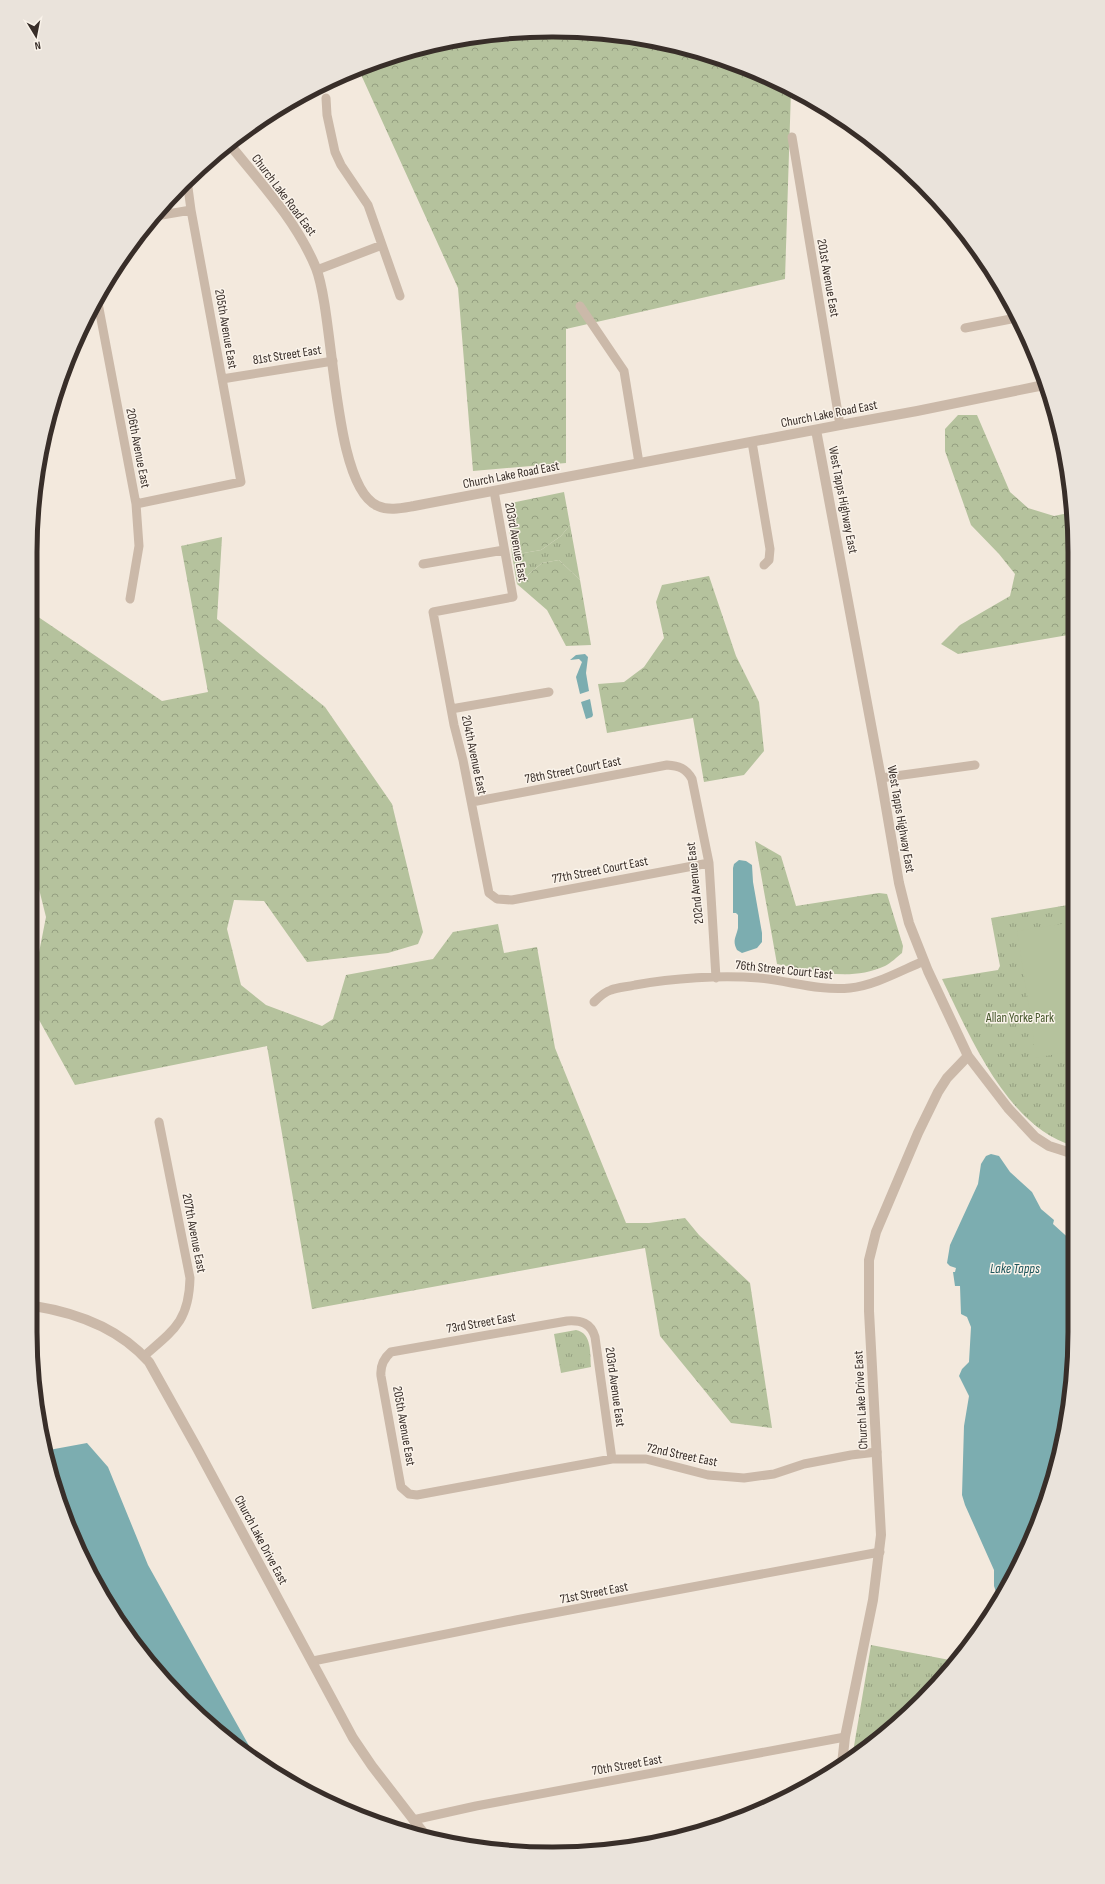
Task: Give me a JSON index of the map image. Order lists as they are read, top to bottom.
{
  "streets": {
    "street": [
      "Church Lake Road East",
      "201st Avenue East",
      "205th Avenue East",
      "81st Street East",
      "206th Avenue East",
      "West Tapps Highway East",
      "203rd Avenue East",
      "204th Avenue East",
      "78th Street Court East",
      "77th Street Court East",
      "202nd Avenue East",
      "76th Street Court East",
      "207th Avenue East",
      "73rd Street East",
      "Church Lake Drive East",
      "72nd Street East",
      "71st Street East",
      "70th Street East"
    ]
  },
  "crossings": [
    ["Church Lake Road East", "201st Avenue East"],
    ["Church Lake Road East", "81st Street East"],
    ["Church Lake Road East", "West Tapps Highway East"],
    ["Church Lake Road East", "203rd Avenue East"],
    ["205th Avenue East", "81st Street East"],
    ["205th Avenue East", "206th Avenue East"],
    ["205th Avenue East", "73rd Street East"],
    ["205th Avenue East", "72nd Street East"],
    ["West Tapps Highway East", "76th Street Court East"],
    ["West Tapps Highway East", "Church Lake Drive East"],
    ["203rd Avenue East", "204th Avenue East"],
    ["203rd Avenue East", "73rd Street East"],
    ["203rd Avenue East", "72nd Street East"],
    ["204th Avenue East", "78th Street Court East"],
    ["204th Avenue East", "77th Street Court East"],
    ["78th Street Court East", "202nd Avenue East"],
    ["77th Street Court East", "202nd Avenue East"],
    ["202nd Avenue East", "76th Street Court East"],
    ["207th Avenue East", "Church Lake Drive East"],
    ["Church Lake Drive East", "72nd Street East"],
    ["Church Lake Drive East", "71st Street East"],
    ["Church Lake Drive East", "70th Street East"]
  ],
  "water": ["Lake Tapps"],
  "parks": ["Allan Yorke Park"],
  "north": "bottom"
}
